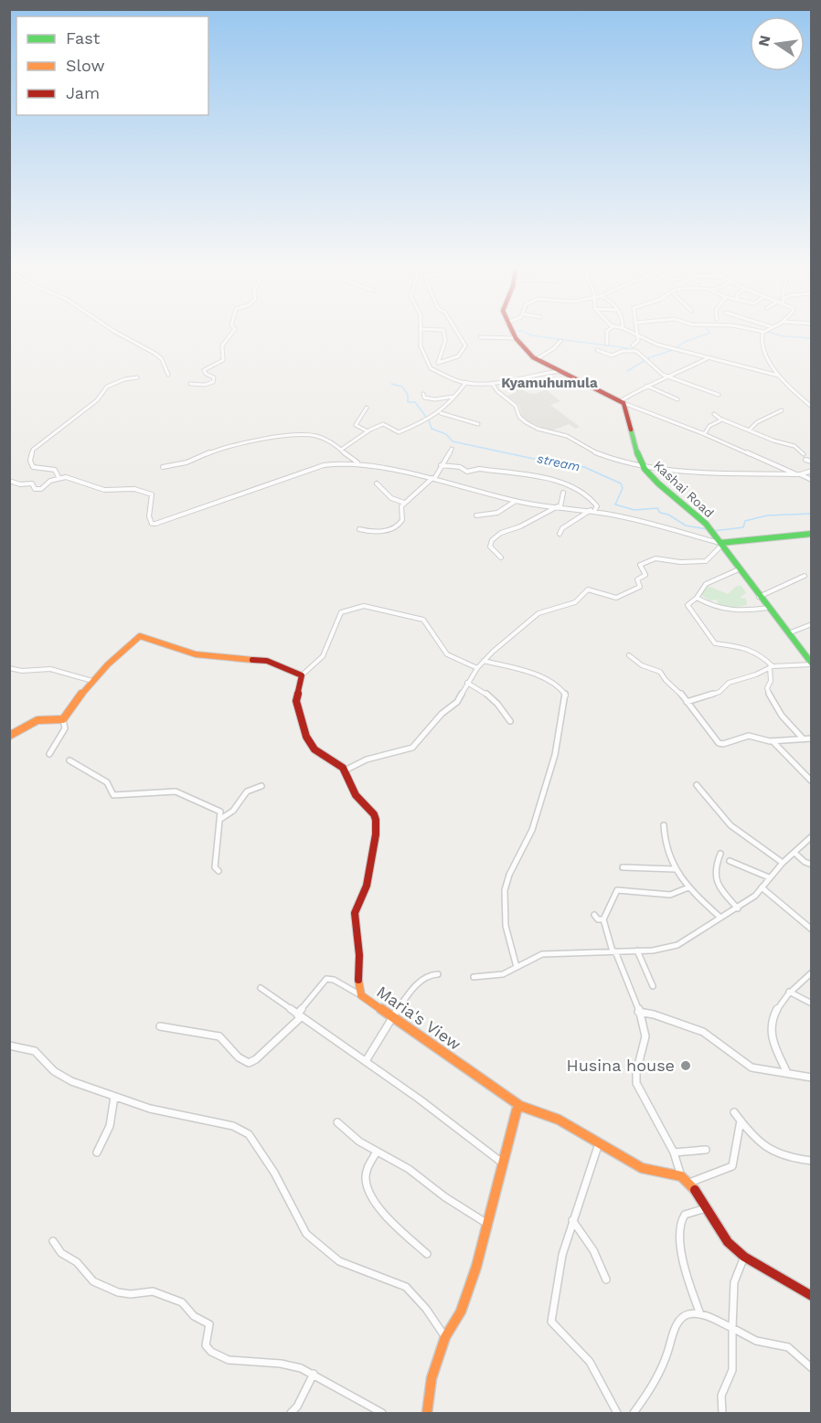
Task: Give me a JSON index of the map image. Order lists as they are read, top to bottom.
{
  "streets": {
    "street": ["Kashai Road", "Maria's View"]
  },
  "districts": ["Kyamuhumula"],
  "water": ["stream"],
  "places": ["Husina house"],
  "legend": ["Fast", "Slow", "Jam"],
  "north": "left"
}
